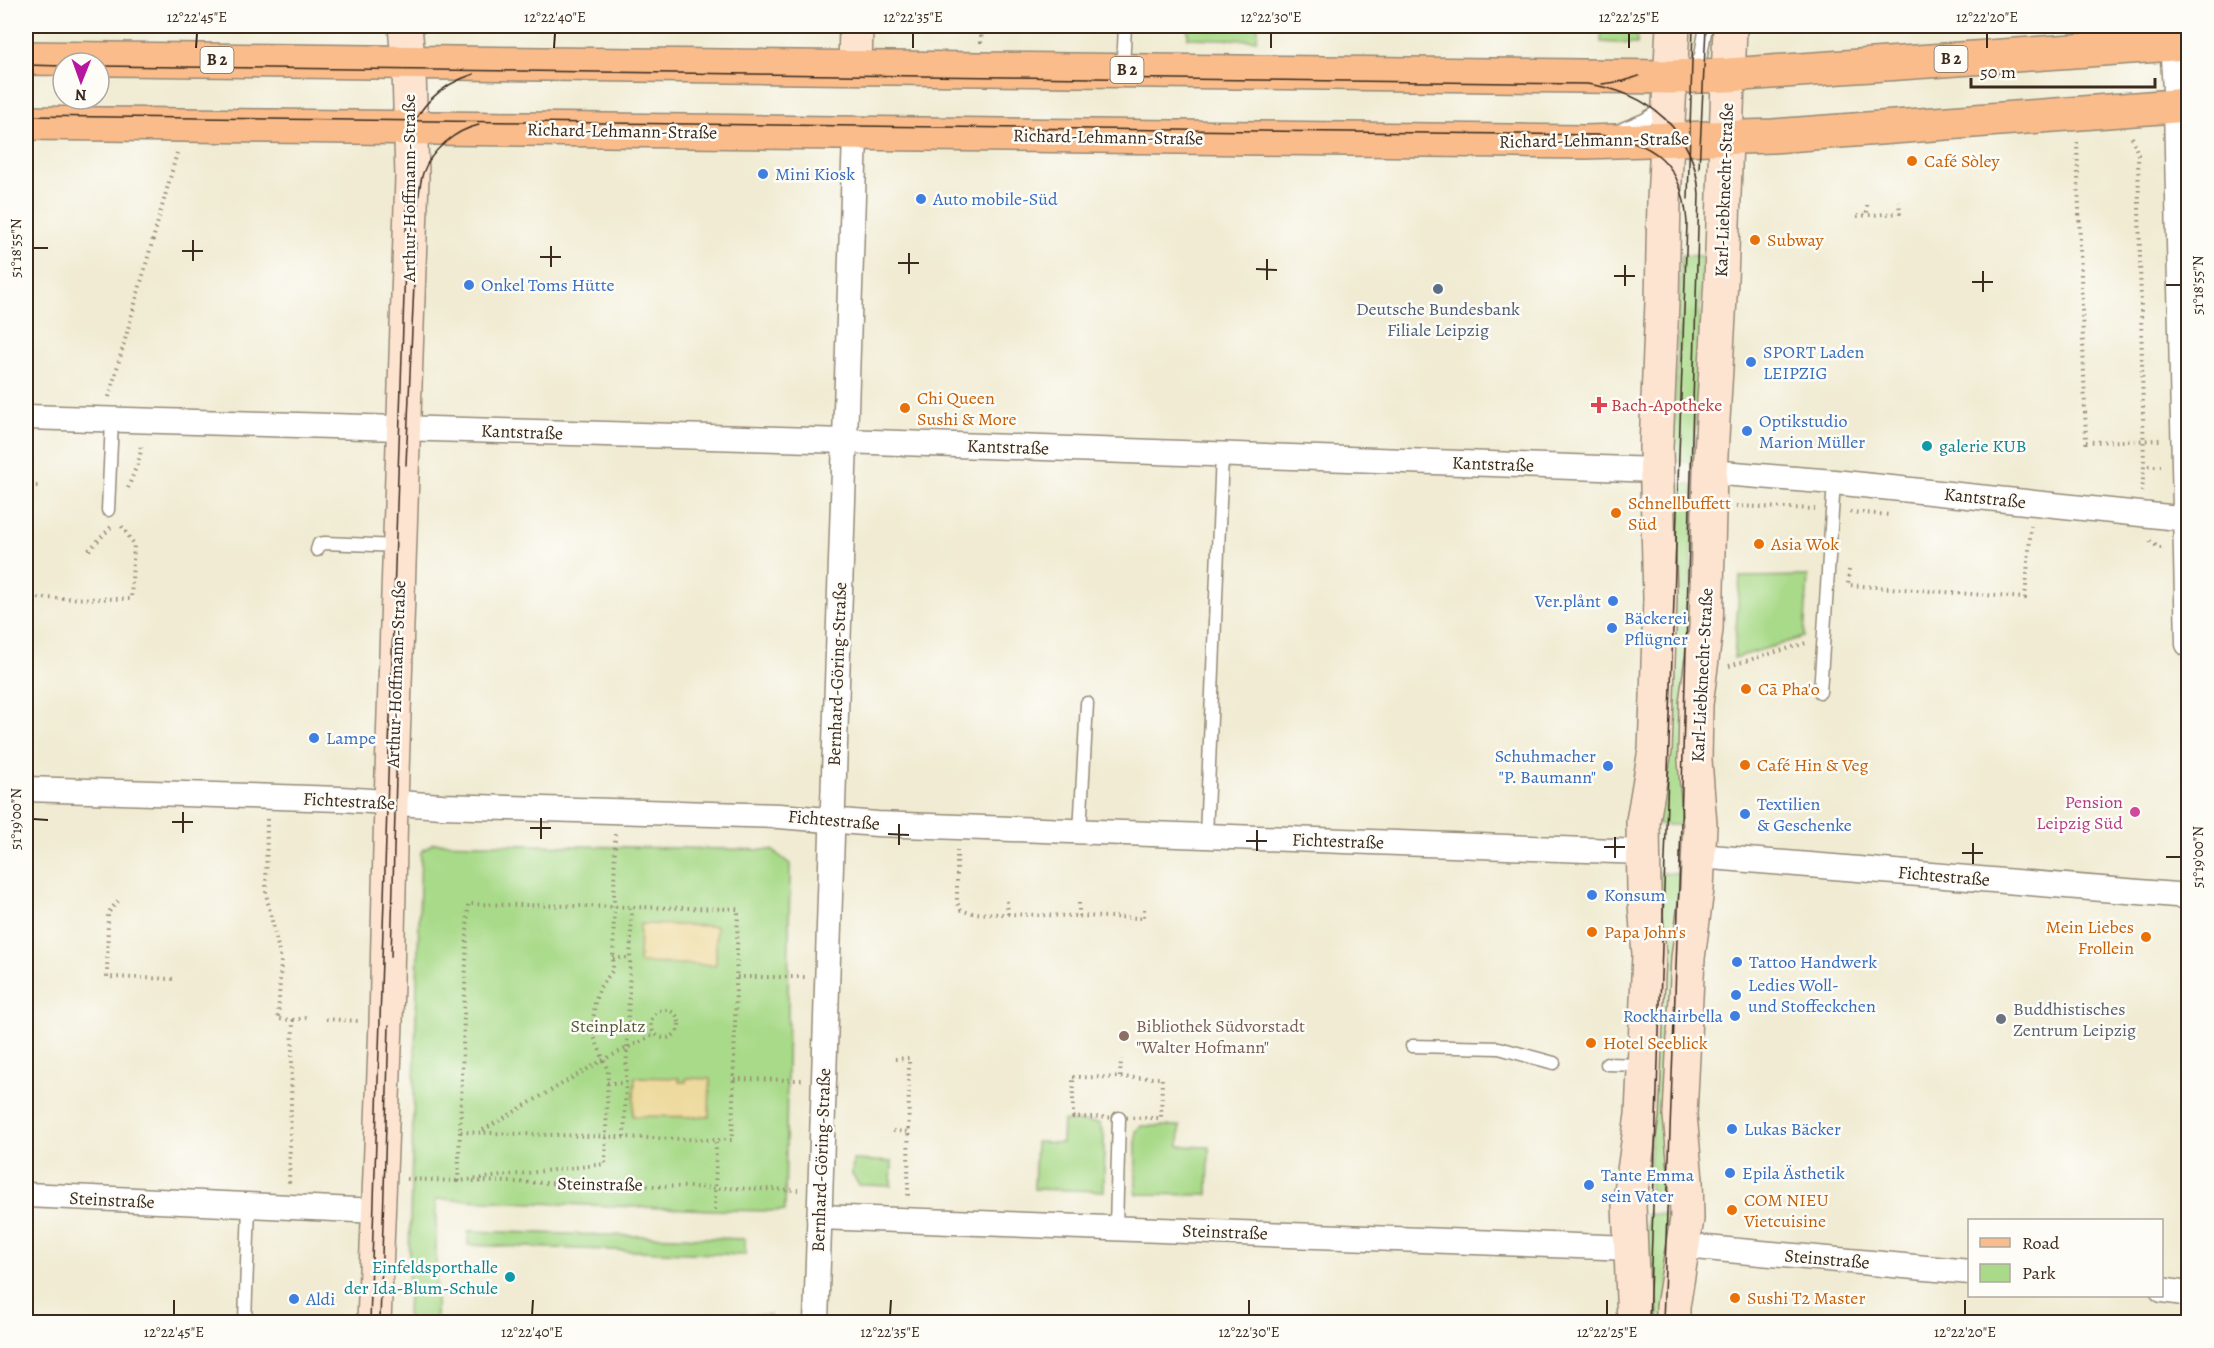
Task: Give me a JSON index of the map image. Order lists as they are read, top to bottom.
{
  "streets": {
    "main road": [
      "B 2",
      "Richard-Lehmann-Straße",
      "Arthur-Hoffmann-Straße",
      "Karl-Liebknecht-Straße"
    ],
    "street": [
      "Kantstraße",
      "Bernhard-Göring-Straße",
      "Fichtestraße",
      "Steinstraße"
    ]
  },
  "crossings": [
    ["B 2", "Arthur-Hoffmann-Straße"],
    ["B 2", "Karl-Liebknecht-Straße"],
    ["Richard-Lehmann-Straße", "Arthur-Hoffmann-Straße"],
    ["Richard-Lehmann-Straße", "Karl-Liebknecht-Straße"],
    ["Richard-Lehmann-Straße", "Bernhard-Göring-Straße"],
    ["Arthur-Hoffmann-Straße", "Kantstraße"],
    ["Arthur-Hoffmann-Straße", "Fichtestraße"],
    ["Arthur-Hoffmann-Straße", "Steinstraße"],
    ["Karl-Liebknecht-Straße", "Kantstraße"],
    ["Karl-Liebknecht-Straße", "Fichtestraße"],
    ["Karl-Liebknecht-Straße", "Steinstraße"],
    ["Kantstraße", "Bernhard-Göring-Straße"],
    ["Bernhard-Göring-Straße", "Fichtestraße"],
    ["Bernhard-Göring-Straße", "Steinstraße"]
  ],
  "parks": ["Steinplatz"],
  "places": {
    "other": [
      "Café Sòley",
      "Mini Kiosk",
      "Auto mobile-Süd",
      "Subway",
      "Onkel Toms Hütte",
      "Deutsche Bundesbank Filiale Leipzig",
      "SPORT Laden LEIPZIG",
      "Chi Queen Sushi & More",
      "Optikstudio Marion Müller",
      "galerie KUB",
      "Schnellbuffett Süd",
      "Asia Wok",
      "Ver.plånt",
      "Bäckerei Pflügner",
      "Cā Pha'o",
      "Lampe",
      "Café Hin & Veg",
      "Schuhmacher \"P. Baumann\"",
      "Pension Leipzig Süd",
      "Textilien & Geschenke",
      "Konsum",
      "Papa John's",
      "Mein Liebes Frollein",
      "Tattoo Handwerk",
      "Ledies Woll- und Stoffeckchen",
      "Rockhairbella",
      "Buddhistisches Zentrum Leipzig",
      "Bibliothek Südvorstadt \"Walter Hofmann\"",
      "Hotel Seeblick",
      "Lukas Bäcker",
      "Epila Ästhetik",
      "Tante Emma sein Vater",
      "COM NIEU Vietcuisine",
      "Einfeldsporthalle der Ida-Blum-Schule",
      "Sushi T2 Master",
      "Aldi"
    ],
    "health": ["Bach-Apotheke"]
  },
  "legend": ["Road", "Park"],
  "scale_bar": "50 m",
  "north": "bottom",
  "coordinates": [
    "12°22'45\"E",
    "12°22'40\"E",
    "12°22'35\"E",
    "12°22'30\"E",
    "12°22'25\"E",
    "12°22'20\"E",
    "51°18'55\"N",
    "51°19'00\"N"
  ]
}
